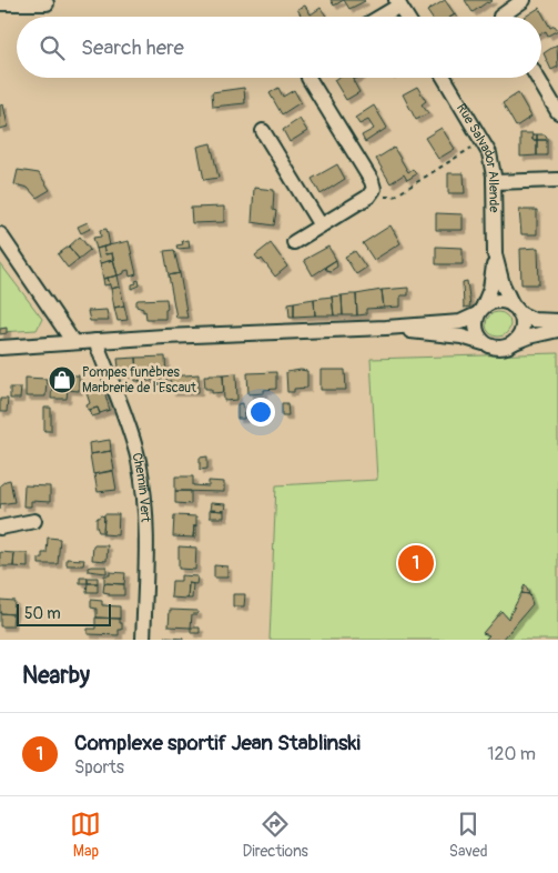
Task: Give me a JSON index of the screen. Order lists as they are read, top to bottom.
{
  "streets": {
    "street": ["Rue Salvador Allende", "Chemin Vert"]
  },
  "places": {
    "shop": ["Pompes funèbres Marbrerie de l'Escaut"]
  },
  "scale_bar": "50 m",
  "page": {
    "search": "Search here",
    "pins": "1",
    "scale": "50 m",
    "heading": "Nearby",
    "list": [
      {
        "mark": "1",
        "name": "Complexe sportif Jean Stablinski",
        "note": "Sports",
        "value": "120 m"
      }
    ],
    "nav": ["Map", "Directions", "Saved"]
  }
}
